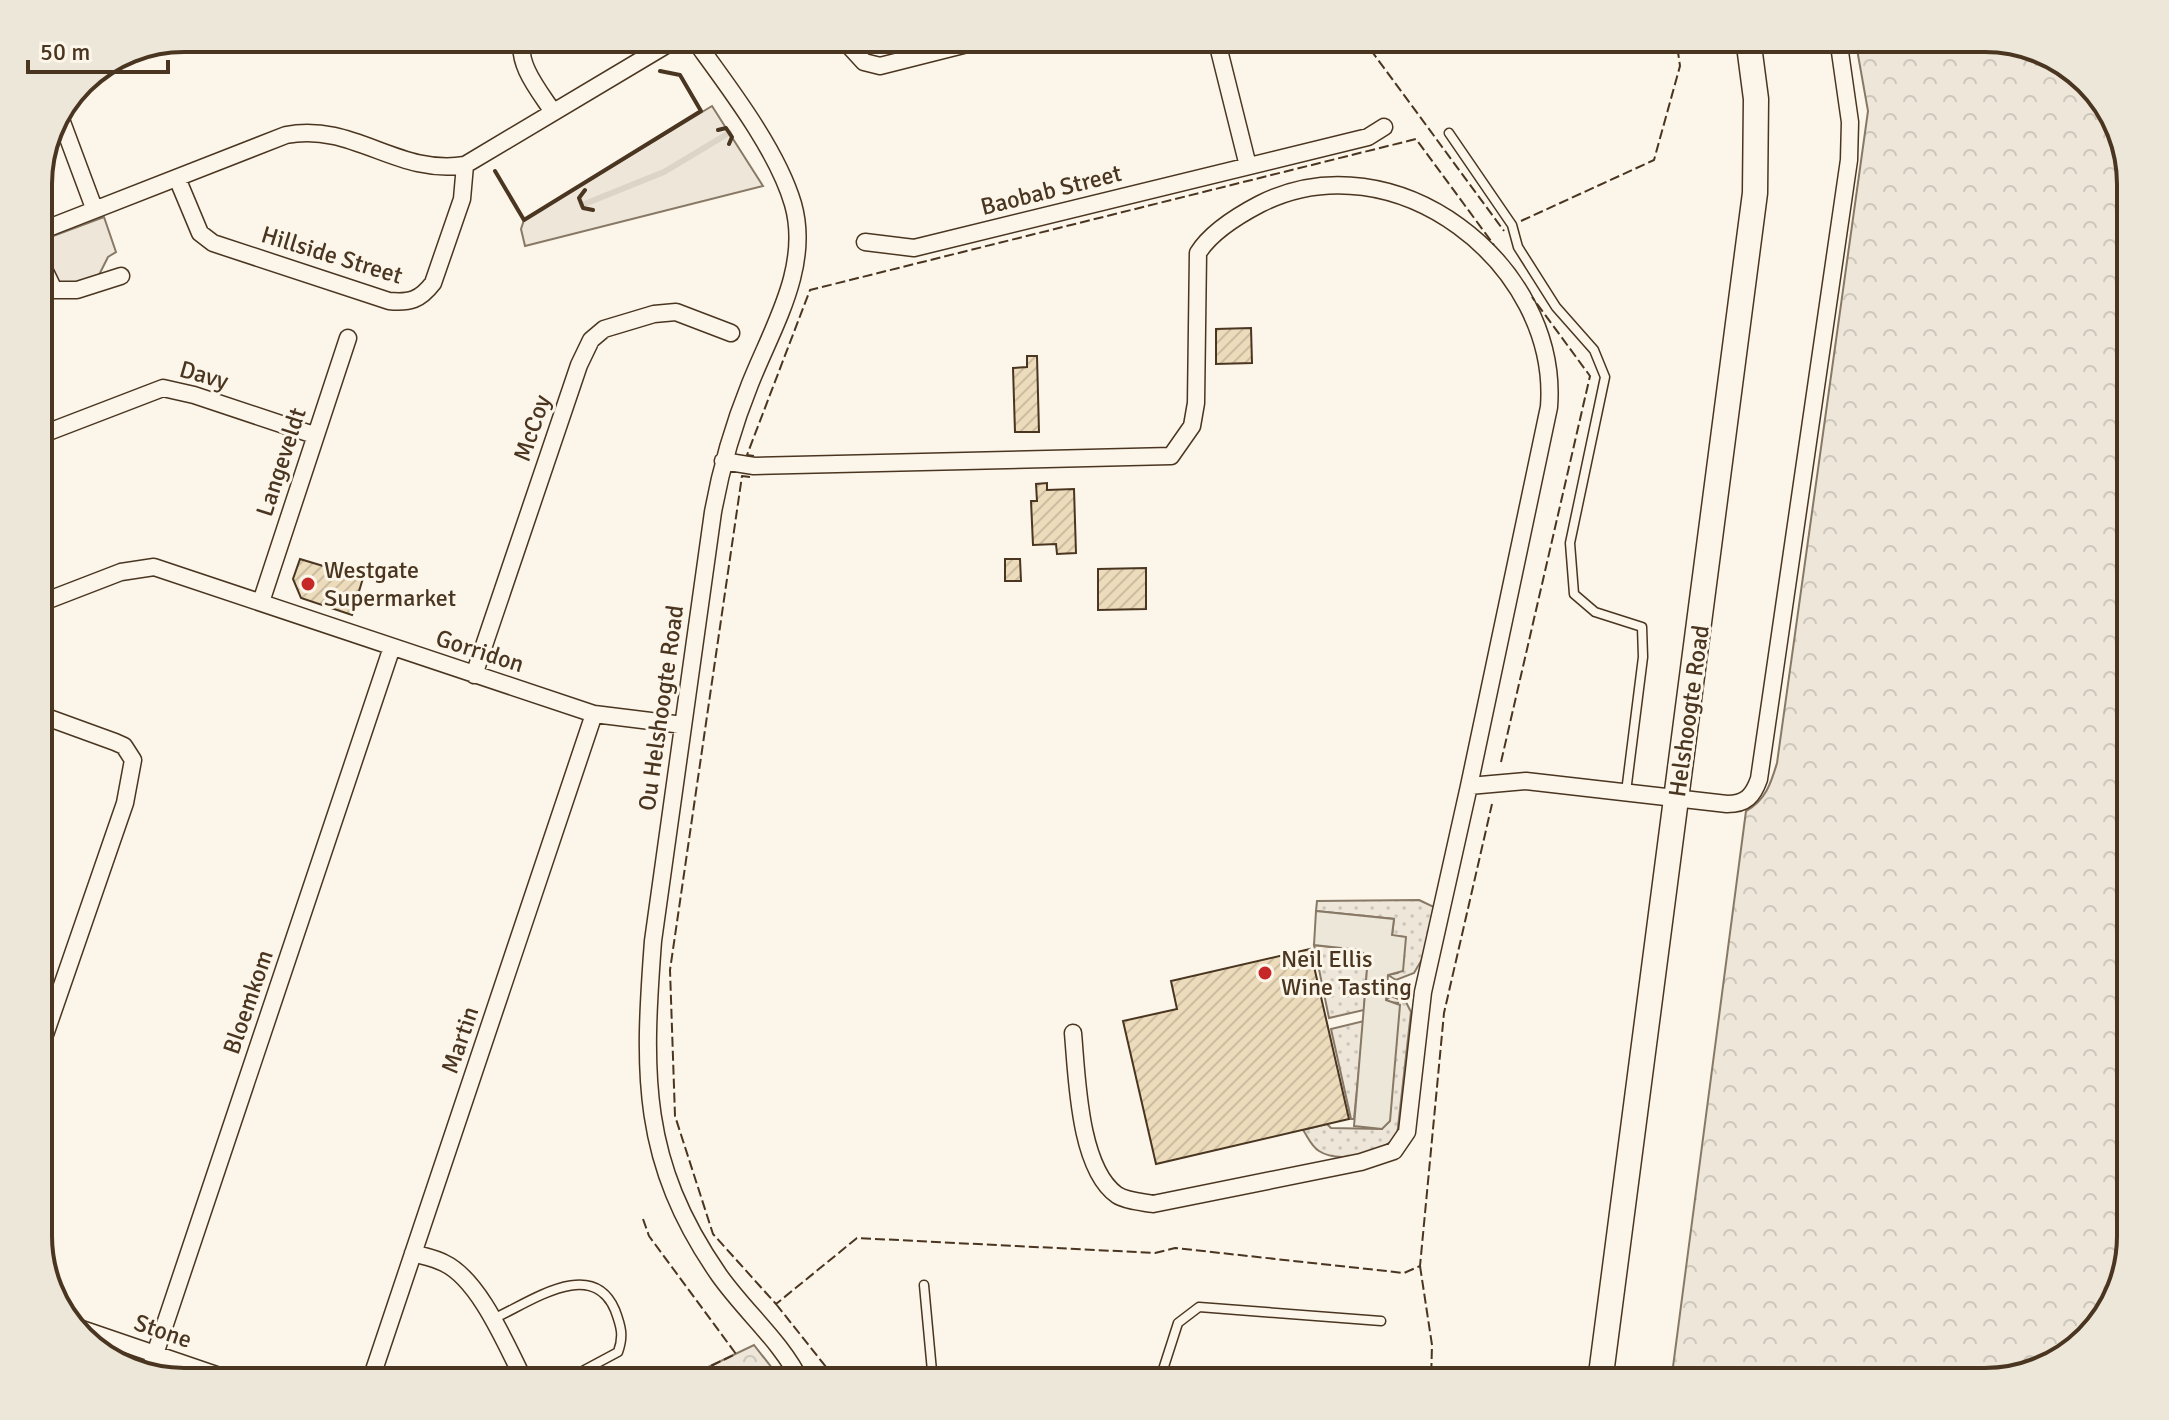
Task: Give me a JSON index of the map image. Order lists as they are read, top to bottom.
{
  "streets": {
    "main road": ["Helshoogte Road"],
    "street": [
      "Baobab Street",
      "Hillside Street",
      "Davy",
      "McCoy",
      "Langeveldt",
      "Gorridon",
      "Ou Helshoogte Road",
      "Bloemkom",
      "Martin",
      "Stone"
    ]
  },
  "crossings": [
    ["Davy", "Langeveldt"],
    ["McCoy", "Gorridon"],
    ["Langeveldt", "Gorridon"],
    ["Gorridon", "Ou Helshoogte Road"],
    ["Gorridon", "Bloemkom"],
    ["Gorridon", "Martin"],
    ["Bloemkom", "Stone"]
  ],
  "places": ["Westgate Supermarket", "Neil Ellis Wine Tasting"],
  "scale_bar": "50 m"
}
